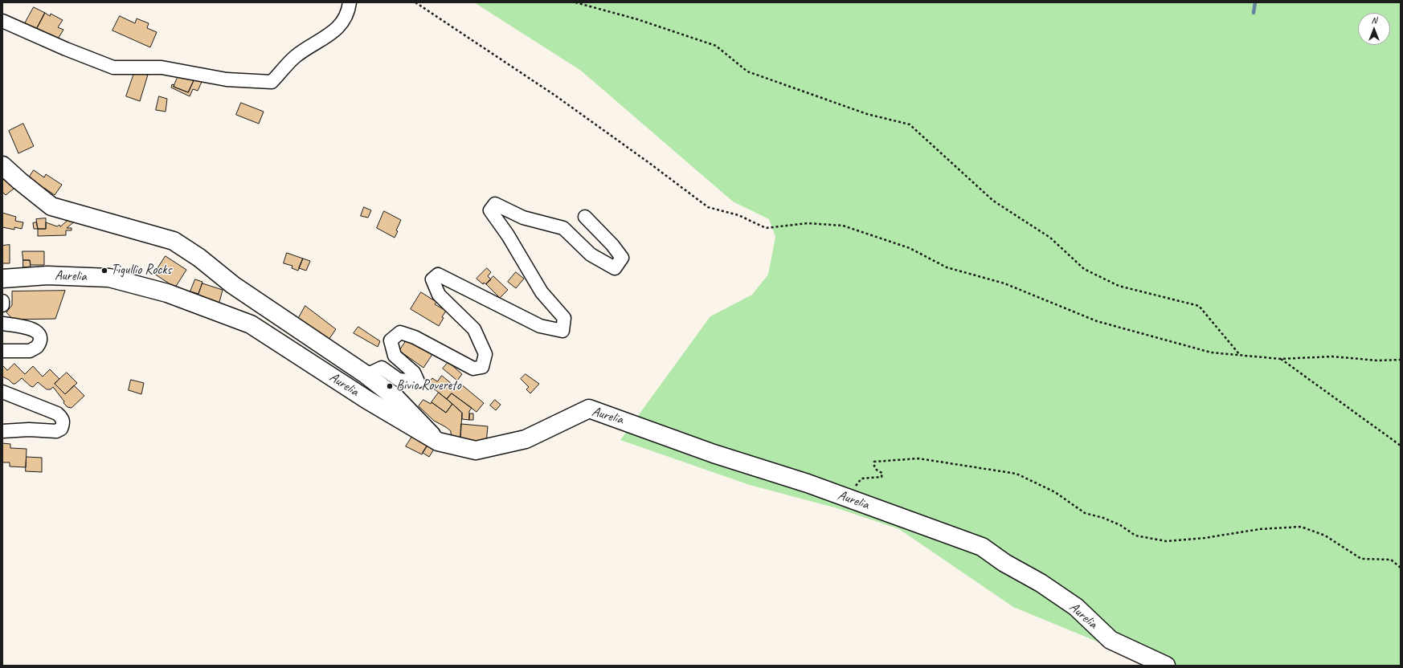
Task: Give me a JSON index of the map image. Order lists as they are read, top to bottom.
{
  "streets": {
    "main road": ["Aurelia"]
  },
  "places": ["Tigullio Rocks", "Bivio Rovereto"],
  "north": "top"
}
